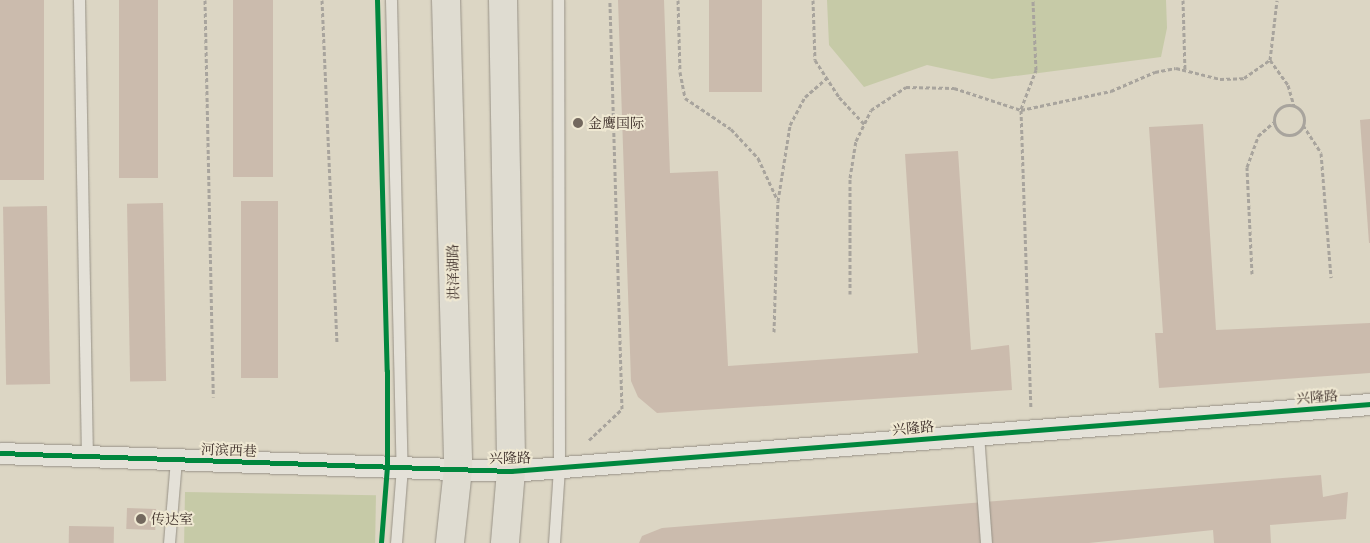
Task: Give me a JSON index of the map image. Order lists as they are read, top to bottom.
{
  "streets": {
    "main road": ["洪泽湖路"],
    "street": ["兴隆路", "河滨西巷"]
  },
  "crossings": [
    ["洪泽湖路", "兴隆路"],
    ["洪泽湖路", "河滨西巷"],
    ["兴隆路", "河滨西巷"]
  ],
  "places": ["金鹰国际", "传达室"]
}
